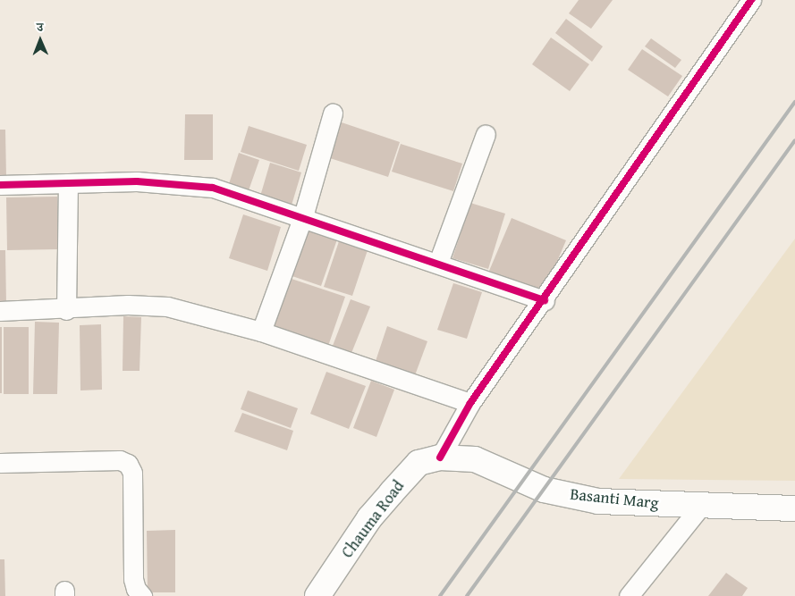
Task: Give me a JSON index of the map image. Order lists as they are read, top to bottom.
{
  "streets": {
    "street": ["Basanti Marg", "Chauma Road"]
  },
  "crossings": [
    ["Basanti Marg", "Chauma Road"]
  ],
  "north": "top"
}
